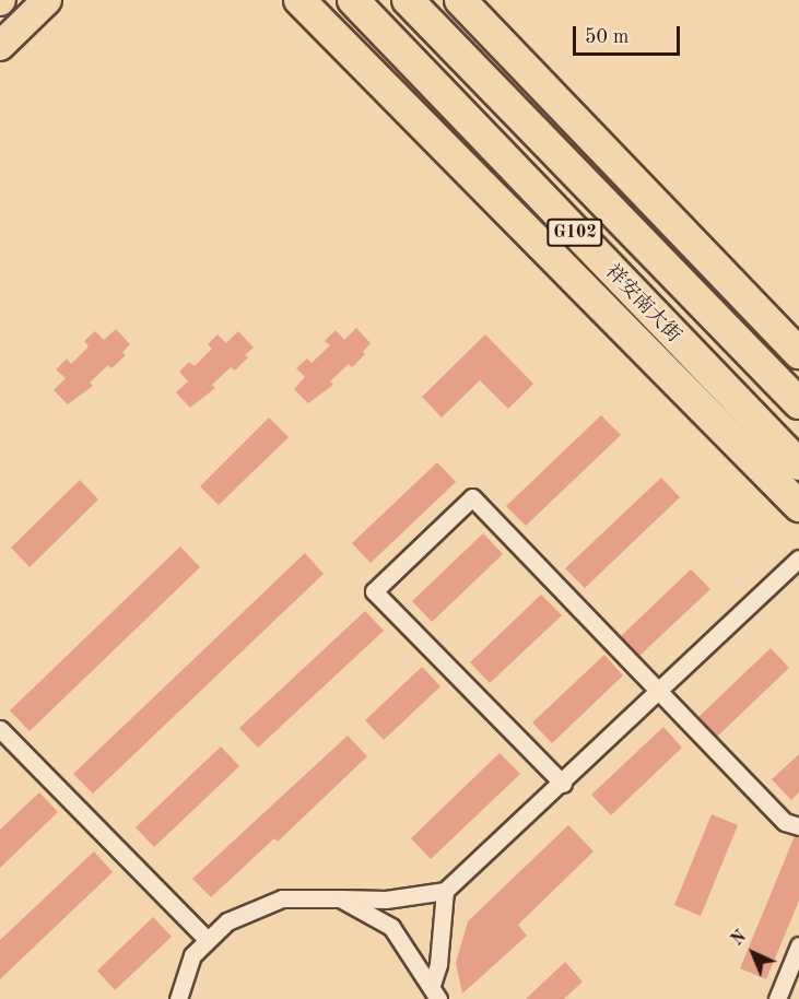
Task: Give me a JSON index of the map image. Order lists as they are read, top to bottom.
{
  "streets": {
    "highway": ["G102", "祥安南大街"]
  },
  "scale_bar": "50 m",
  "north": "top left"
}
